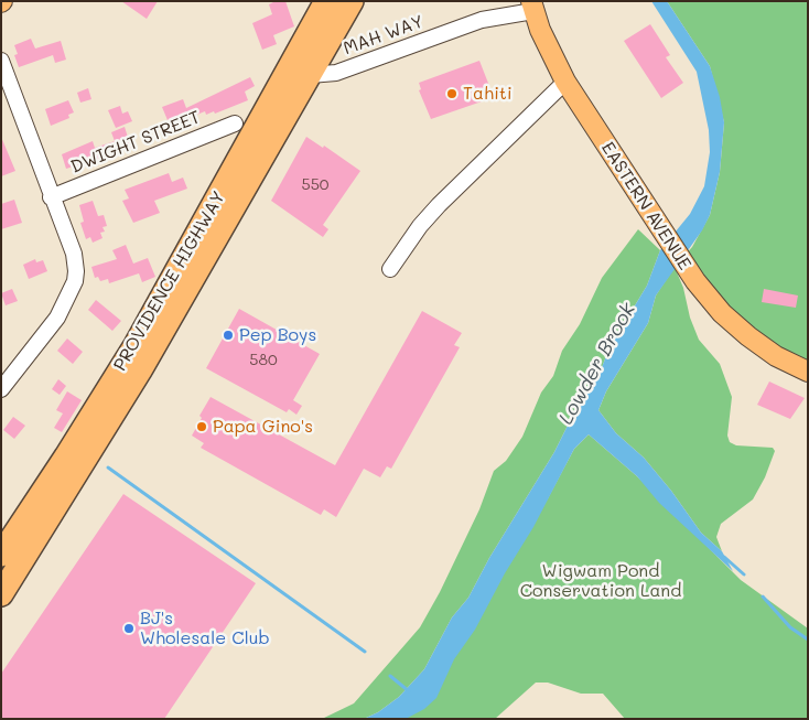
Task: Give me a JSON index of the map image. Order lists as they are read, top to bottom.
{
  "streets": {
    "highway": ["PROVIDENCE HIGHWAY"],
    "main road": ["EASTERN AVENUE"],
    "street": ["MAH WAY", "DWIGHT STREET"]
  },
  "crossings": [
    ["MAH WAY", "EASTERN AVENUE"],
    ["MAH WAY", "PROVIDENCE HIGHWAY"]
  ],
  "water": ["Lowder Brook"],
  "parks": ["Wigwam Pond Conservation Land"],
  "places": [
    "Tahiti",
    "Pep Boys",
    "Papa Gino's",
    "BJ's Wholesale Club"
  ],
  "house_numbers": ["550", "580"]
}
